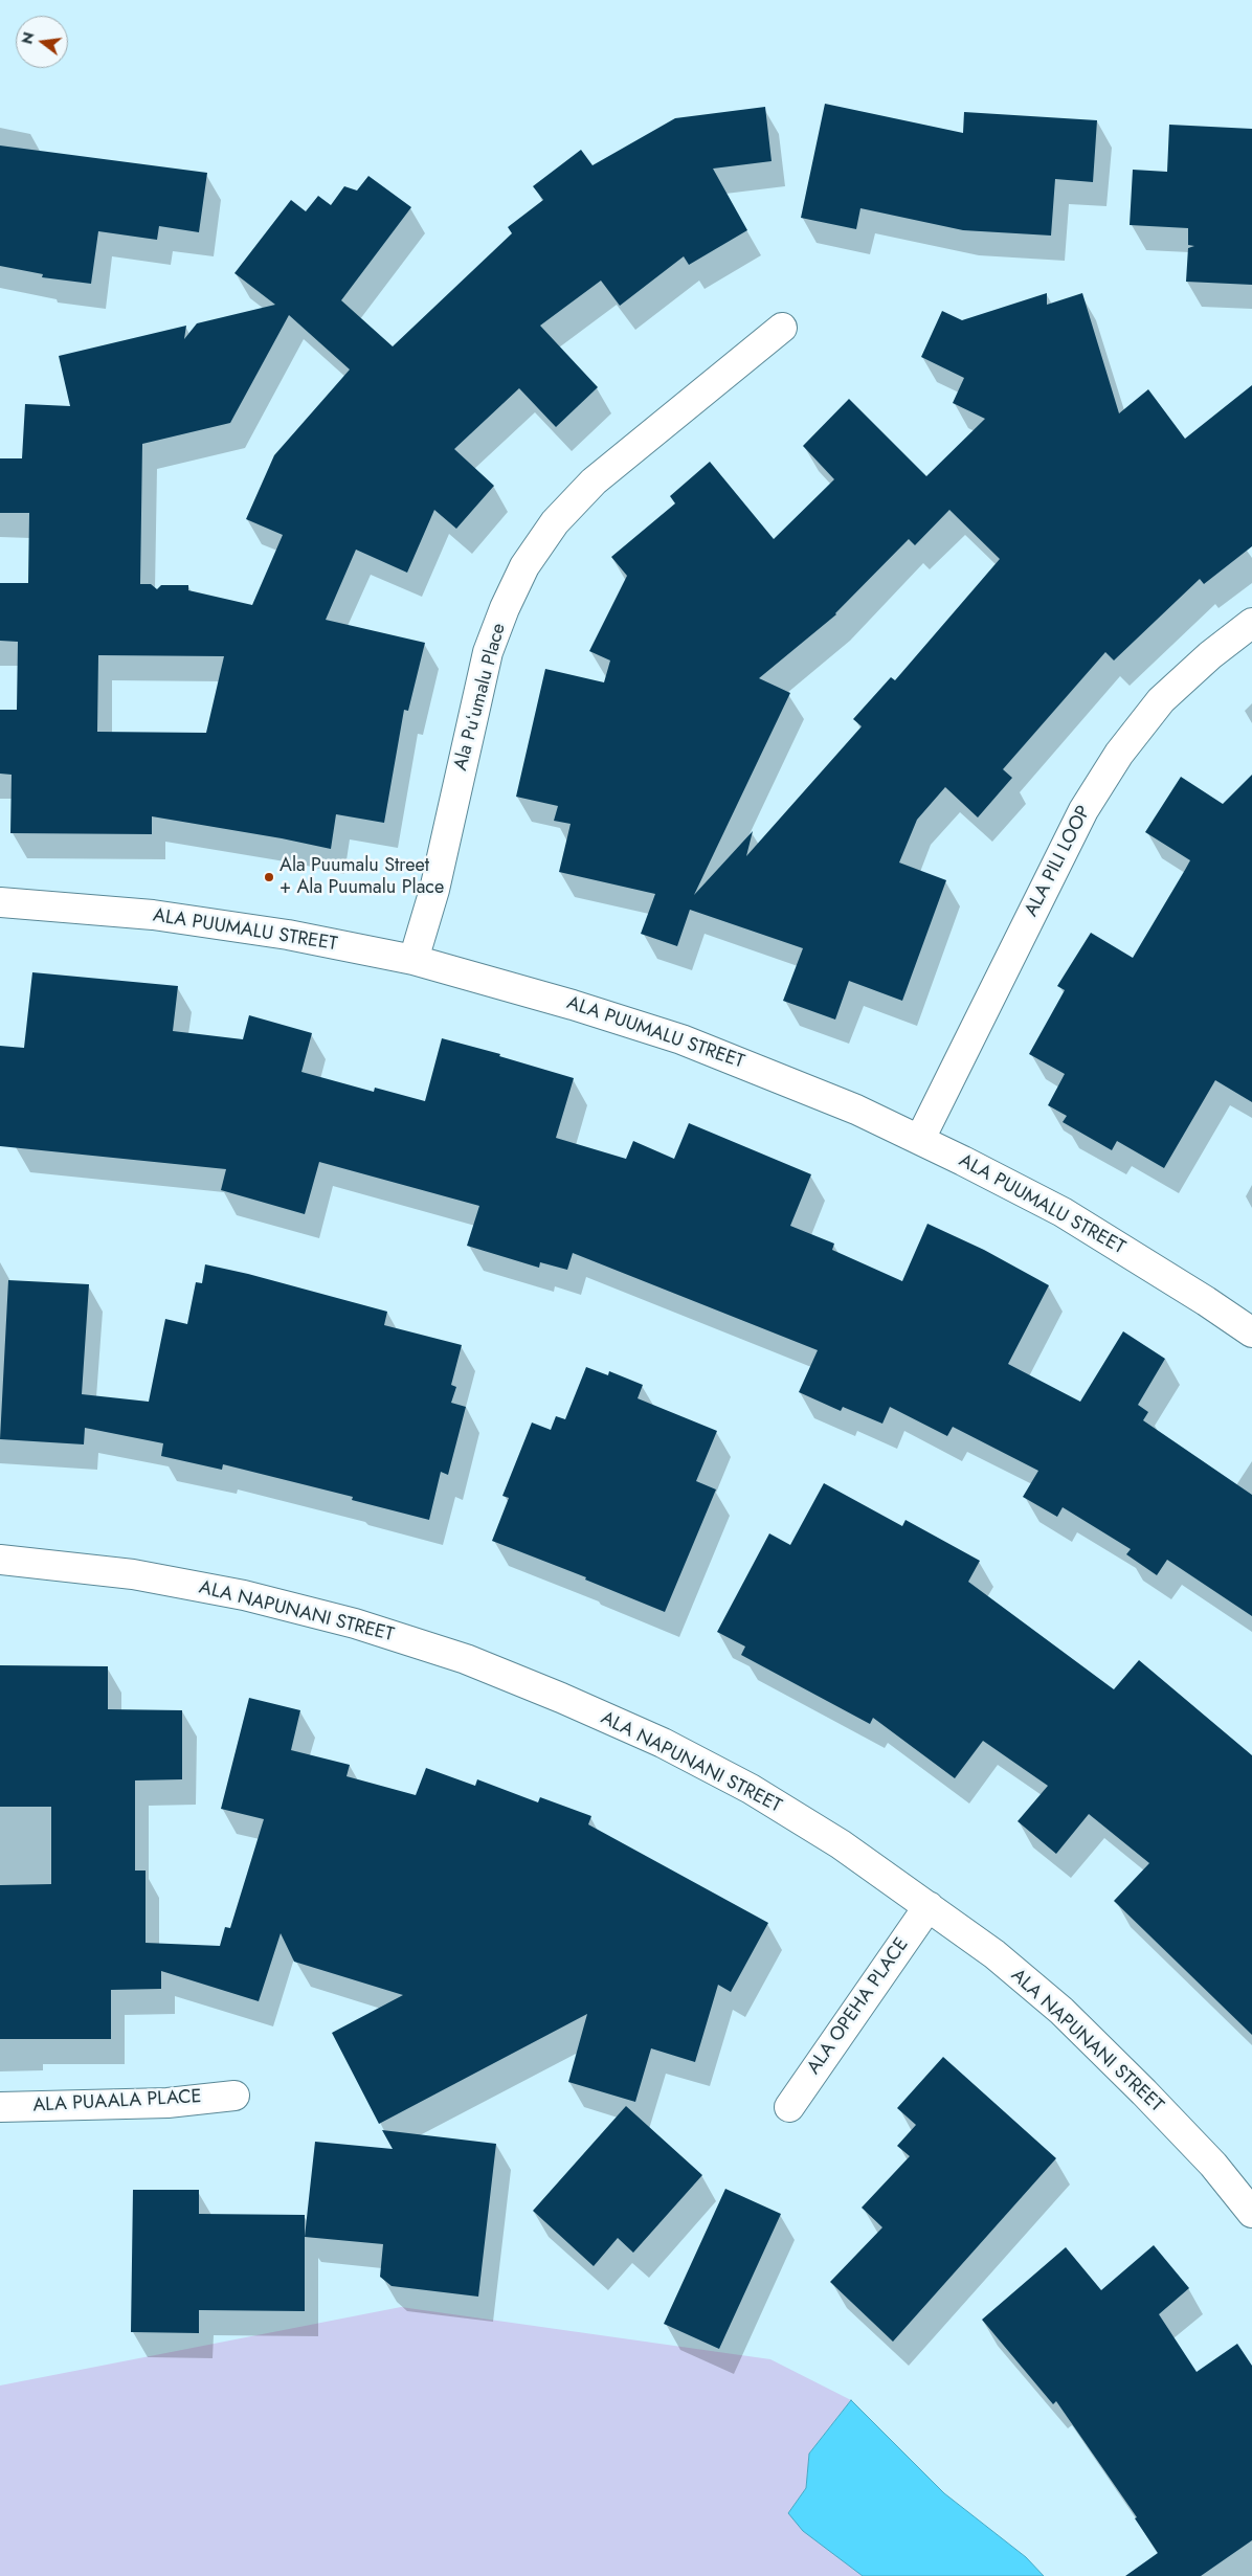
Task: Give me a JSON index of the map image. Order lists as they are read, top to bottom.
{
  "streets": {
    "street": [
      "Ala Puʻumalu Place",
      "ALA PILI LOOP",
      "ALA PUUMALU STREET",
      "ALA NAPUNANI STREET",
      "ALA OPEHA PLACE",
      "ALA PUAALA PLACE"
    ]
  },
  "crossings": [
    ["Ala Puʻumalu Place", "ALA PUUMALU STREET"],
    ["ALA PILI LOOP", "ALA PUUMALU STREET"],
    ["ALA NAPUNANI STREET", "ALA OPEHA PLACE"]
  ],
  "places": ["Ala Puumalu Street + Ala Puumalu Place"],
  "north": "left"
}
